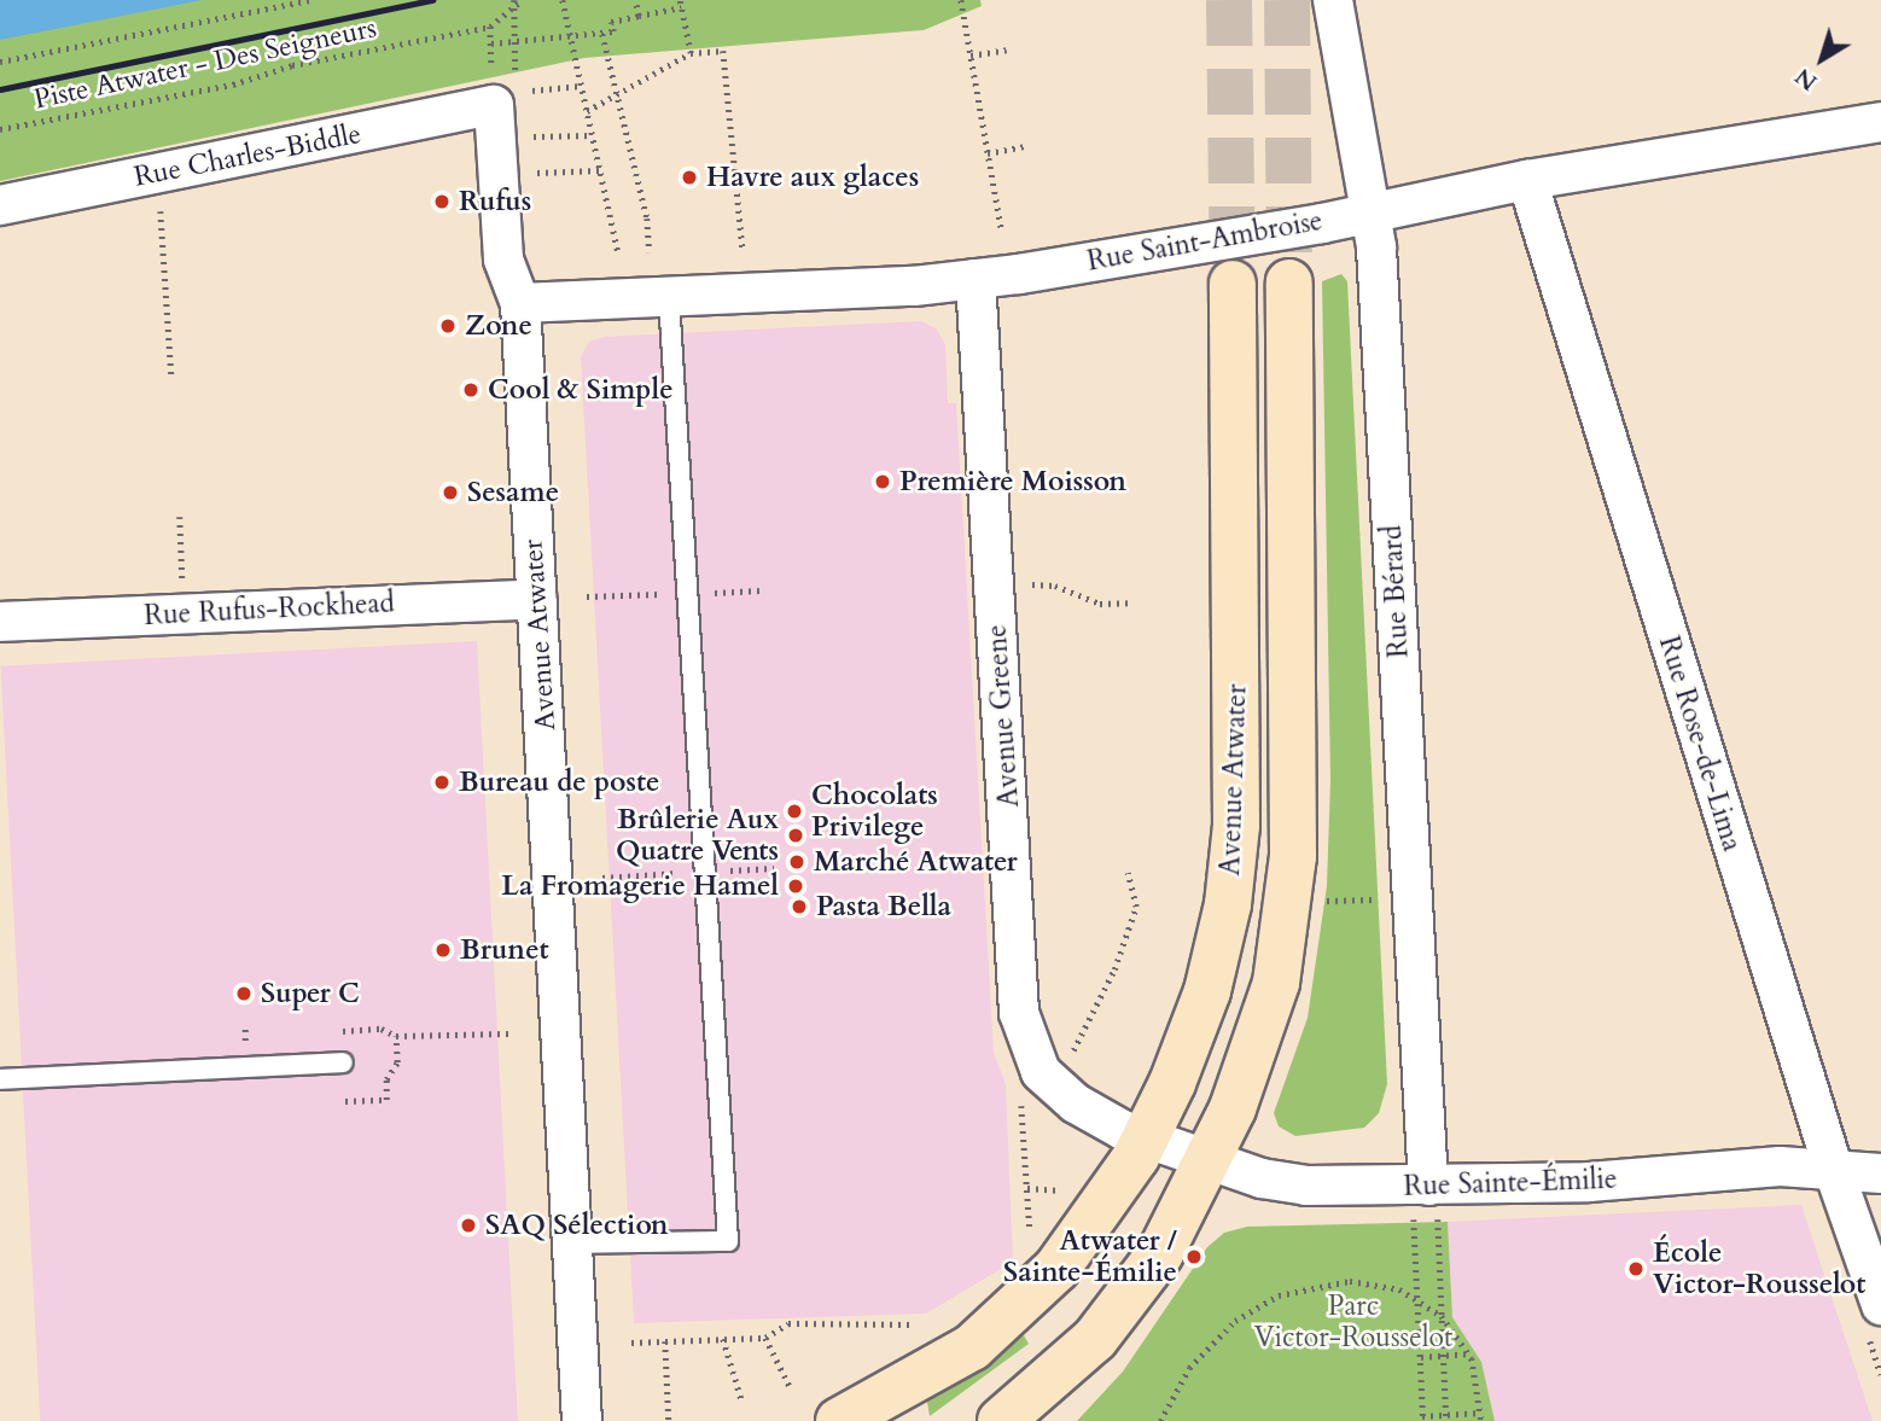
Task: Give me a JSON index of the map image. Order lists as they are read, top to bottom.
{
  "streets": {
    "main road": ["Avenue Atwater"],
    "street": [
      "Rue Charles-Biddle",
      "Rue Saint-Ambroise",
      "Rue Bérard",
      "Rue Rufus-Rockhead",
      "Avenue Greene",
      "Rue Rose-de-Lima",
      "Rue Sainte-Émilie"
    ],
    "path": ["Piste Atwater - Des Seigneurs"]
  },
  "crossings": [
    ["Rue Charles-Biddle", "Avenue Atwater"],
    ["Rue Saint-Ambroise", "Rue Bérard"],
    ["Rue Saint-Ambroise", "Avenue Atwater"],
    ["Rue Saint-Ambroise", "Avenue Greene"],
    ["Rue Saint-Ambroise", "Rue Rose-de-Lima"],
    ["Rue Bérard", "Rue Sainte-Émilie"],
    ["Rue Rufus-Rockhead", "Avenue Atwater"],
    ["Avenue Atwater", "Avenue Greene"],
    ["Avenue Atwater", "Rue Sainte-Émilie"],
    ["Avenue Greene", "Rue Sainte-Émilie"],
    ["Rue Rose-de-Lima", "Rue Sainte-Émilie"]
  ],
  "parks": ["Parc Victor-Rousselot"],
  "places": [
    "Havre aux glaces",
    "Rufus",
    "Zone",
    "Cool & Simple",
    "Première Moisson",
    "Sesame",
    "Bureau de poste",
    "Chocolats Privilege",
    "Brûlerie Aux Quatre Vents",
    "Marché Atwater",
    "La Fromagerie Hamel",
    "Pasta Bella",
    "Brunet",
    "Super C",
    "SAQ Sélection",
    "Atwater / Sainte-Émilie",
    "École Victor-Rousselot"
  ],
  "north": "bottom left"
}
